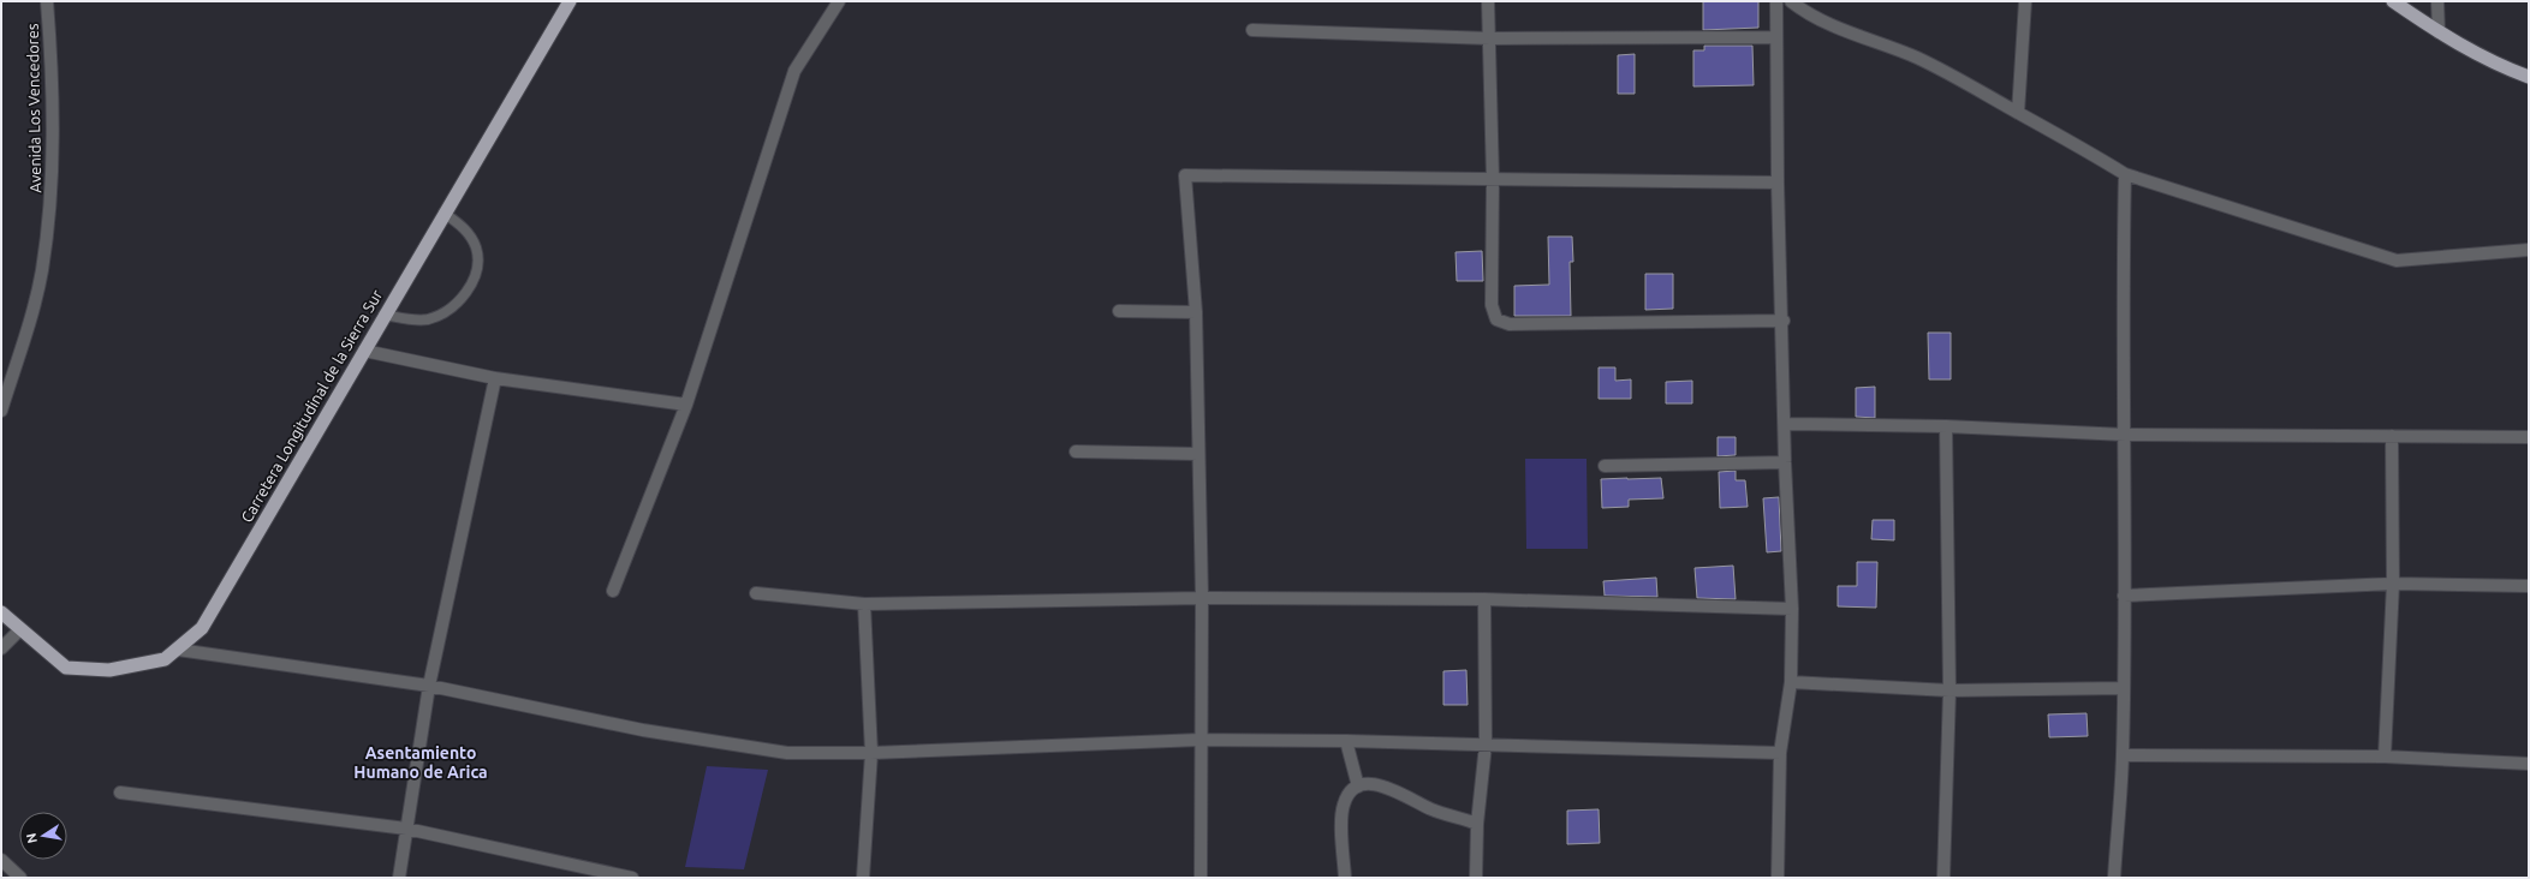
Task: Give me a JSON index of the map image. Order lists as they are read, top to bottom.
{
  "streets": {
    "highway": ["Carretera Longitudinal de la Sierra Sur"],
    "street": ["Avenida Los Vencedores"]
  },
  "districts": ["Asentamiento Humano de Arica"],
  "north": "left"
}
